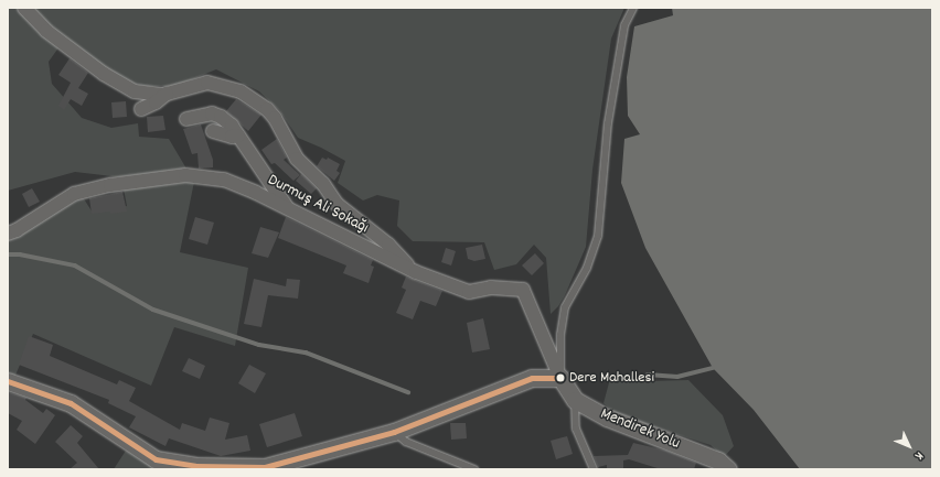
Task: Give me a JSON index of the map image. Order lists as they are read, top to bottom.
{
  "streets": {
    "street": ["Durmuş Ali Sokağı", "Mendirek Yolu"]
  },
  "crossings": [
    ["Durmuş Ali Sokağı", "Mendirek Yolu"]
  ],
  "places": ["Dere Mahallesi"],
  "north": "bottom right"
}
